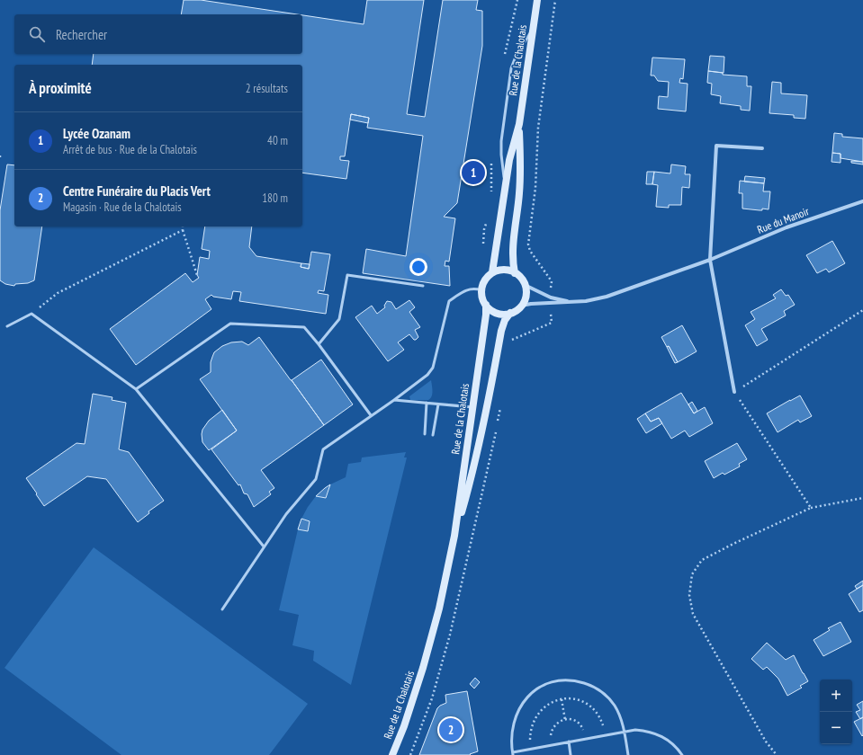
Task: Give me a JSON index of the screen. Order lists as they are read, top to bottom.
{
  "streets": {
    "main road": ["Rue de la Chalotais"],
    "street": ["Rue du Manoir"]
  },
  "crossings": [
    ["Rue de la Chalotais", "Rue du Manoir"]
  ],
  "page": {
    "search": "Rechercher",
    "heading": ["À proximité", "2 résultats"],
    "list": [
      {
        "mark": "1",
        "name": "Lycée Ozanam",
        "note": "Arrêt de bus · Rue de la Chalotais",
        "value": "40 m"
      },
      {
        "mark": "2",
        "name": "Centre Funéraire du Placis Vert",
        "note": "Magasin · Rue de la Chalotais",
        "value": "180 m"
      }
    ],
    "pins": ["1", "2"],
    "map_buttons": ["+", "−"]
  }
}
